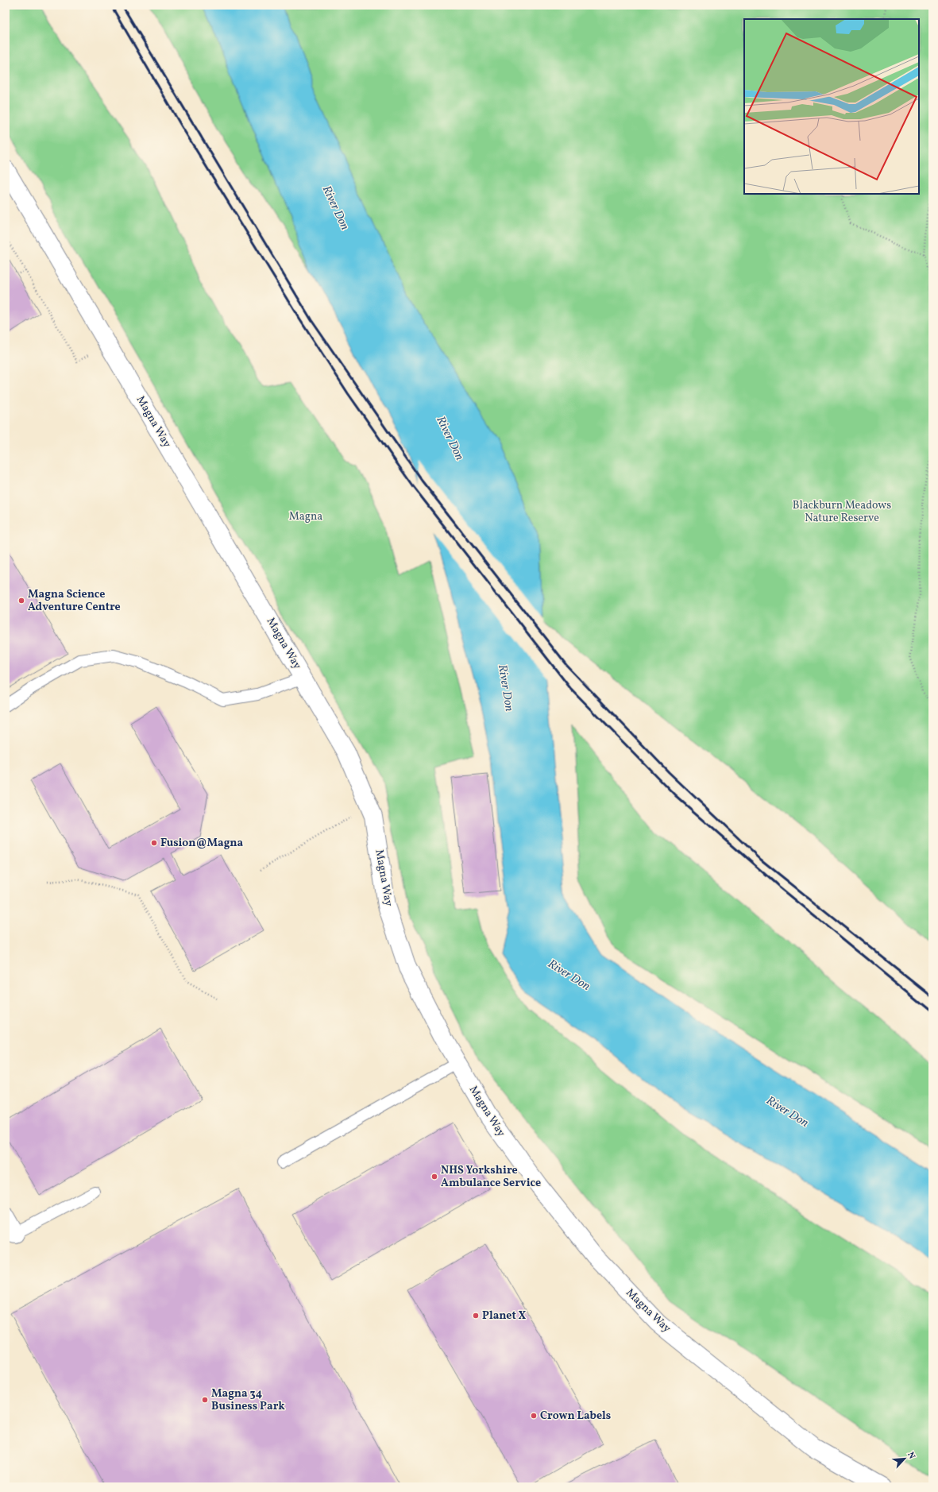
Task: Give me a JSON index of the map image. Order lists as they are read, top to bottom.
{
  "streets": {
    "street": ["Magna Way"]
  },
  "water": ["River Don"],
  "parks": ["Blackburn Meadows Nature Reserve", "Magna"],
  "places": [
    "Magna Science Adventure Centre",
    "Fusion@Magna",
    "NHS Yorkshire Ambulance Service",
    "Planet X",
    "Magna 34 Business Park",
    "Crown Labels"
  ],
  "north": "top right"
}
